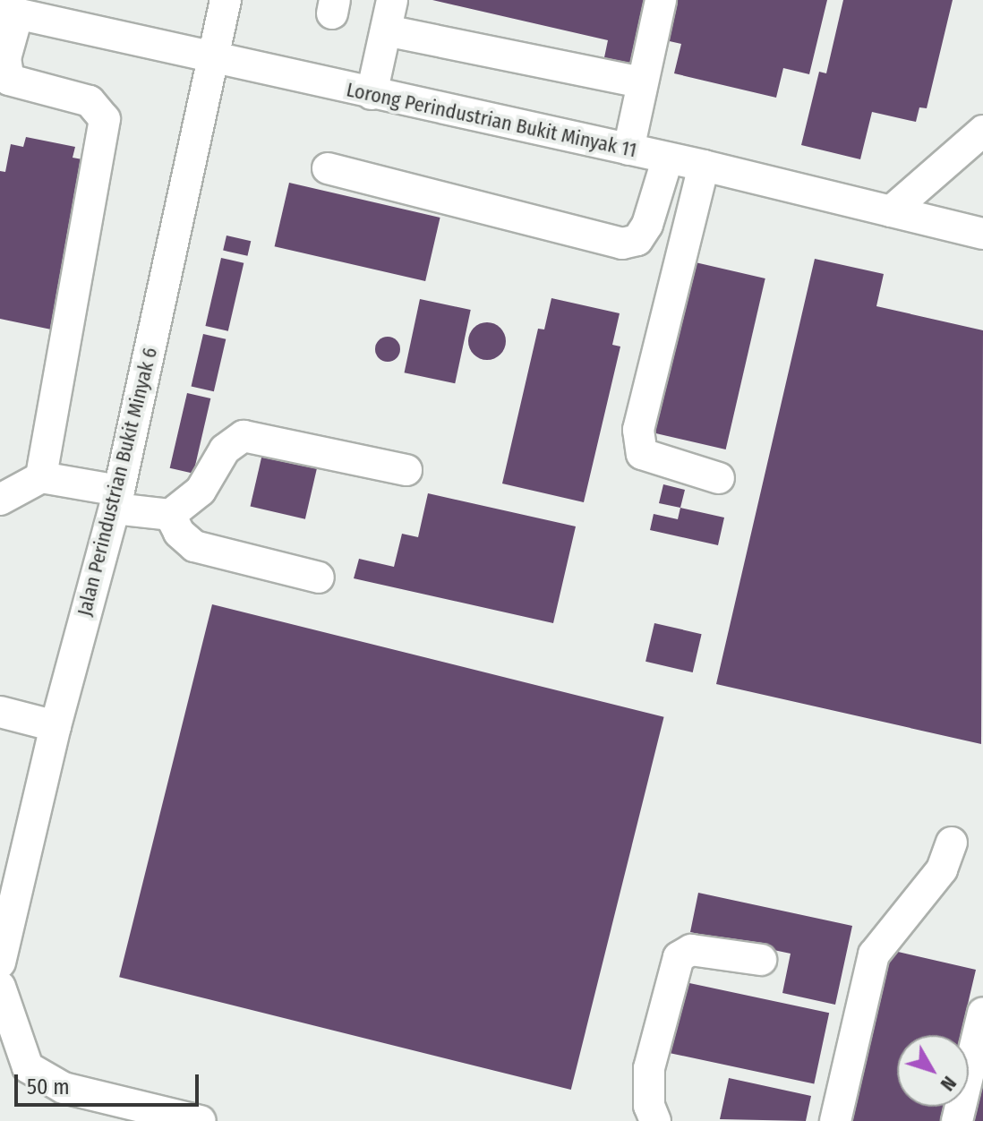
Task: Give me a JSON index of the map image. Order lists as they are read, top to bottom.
{
  "streets": {
    "street": ["Lorong Perindustrian Bukit Minyak 11", "Jalan Perindustrian Bukit Minyak 6"]
  },
  "crossings": [
    ["Lorong Perindustrian Bukit Minyak 11", "Jalan Perindustrian Bukit Minyak 6"]
  ],
  "scale_bar": "50 m",
  "north": "bottom right"
}
